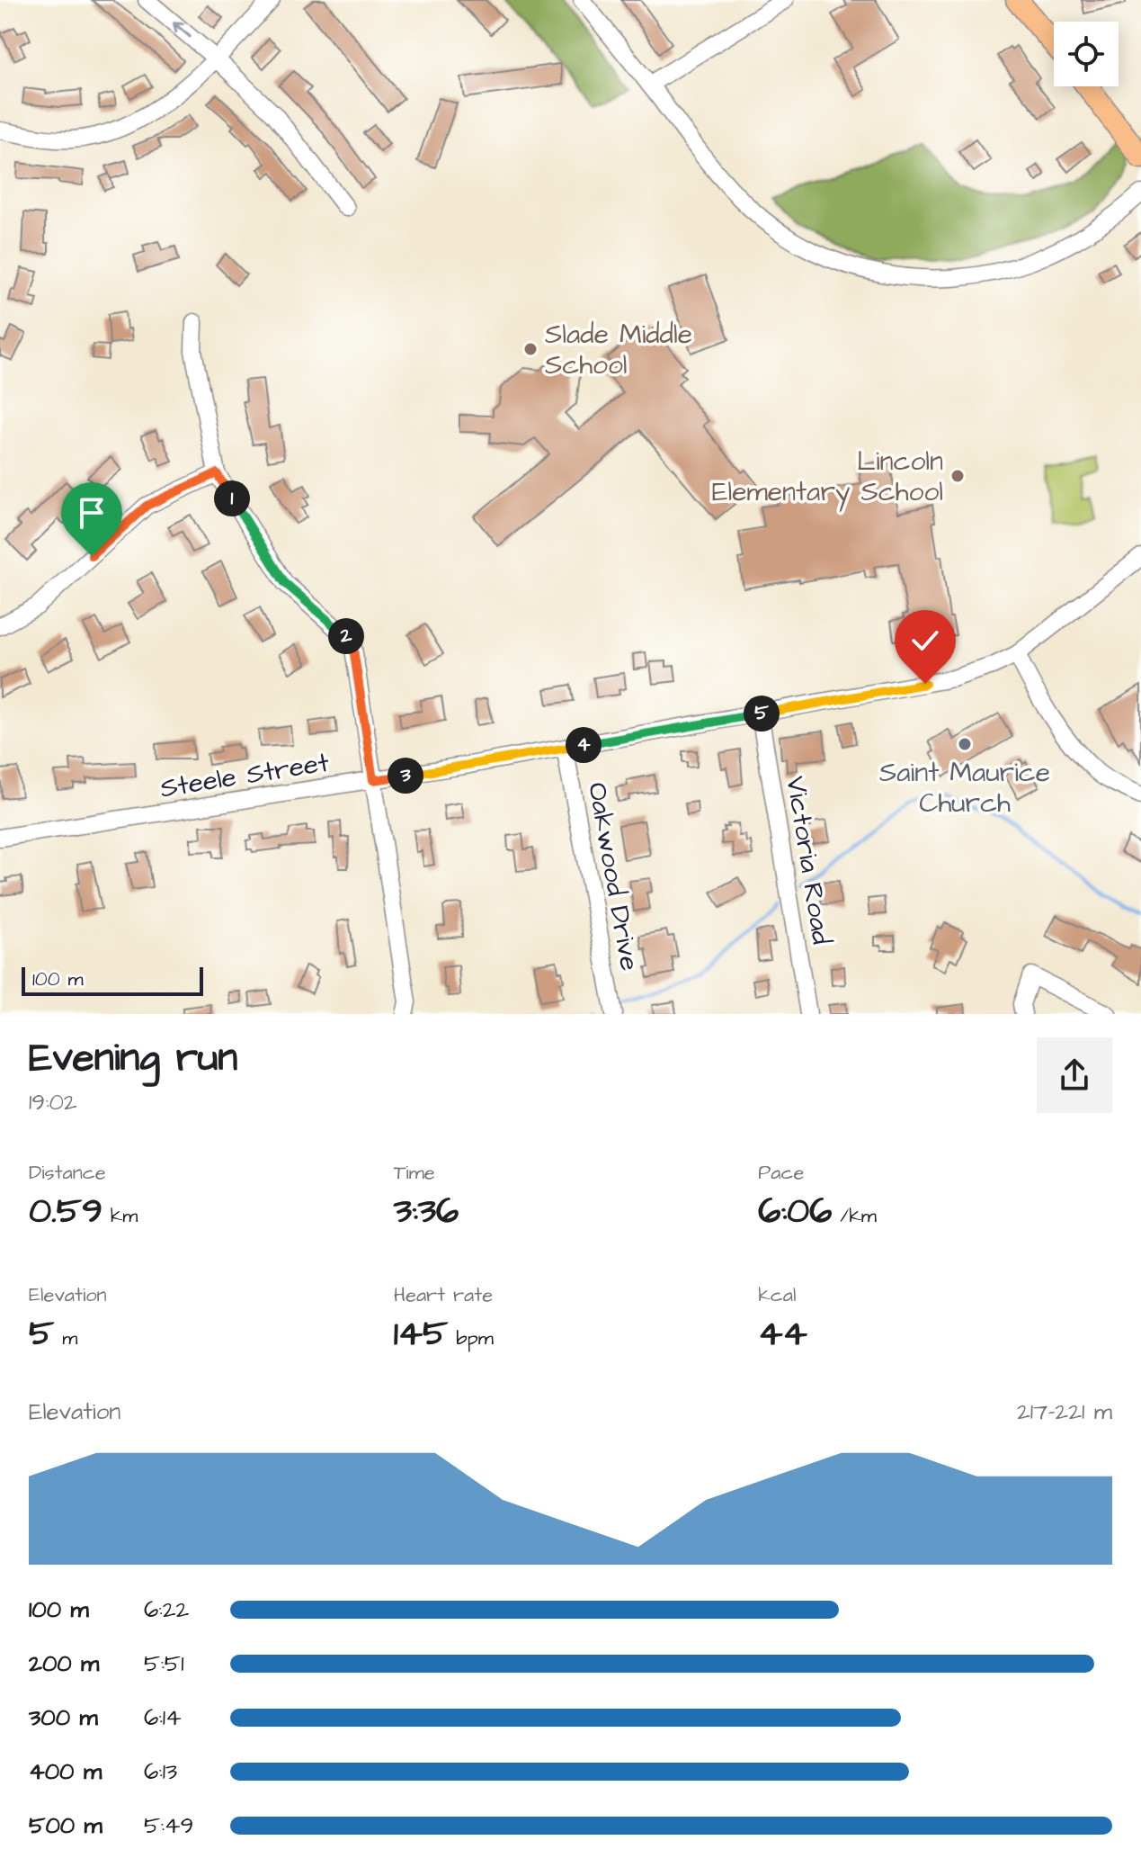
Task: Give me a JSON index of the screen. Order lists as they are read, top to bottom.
{
  "streets": {
    "street": ["Steele Street", "Victoria Road", "Oakwood Drive"]
  },
  "crossings": [
    ["Steele Street", "Victoria Road"],
    ["Steele Street", "Oakwood Drive"]
  ],
  "places": ["Slade Middle School", "Lincoln Elementary School", "Saint Maurice Church"],
  "scale_bar": "100 m",
  "page": {
    "pins": [
      "1",
      "2",
      "5",
      "4",
      "3"
    ],
    "scale": "100 m",
    "heading": ["Evening run", "19:02"],
    "stats": [
      ["Distance", "0.59 km"],
      ["Time", "3:36"],
      ["Pace", "6:06 /km"],
      ["Elevation", "5 m"],
      ["Heart rate", "145 bpm"],
      ["kcal", "44"]
    ],
    "chart": ["Elevation", "217–221 m"],
    "list": [
      {
        "name": "100 m",
        "note": "6:22"
      },
      {
        "name": "200 m",
        "note": "5:51"
      },
      {
        "name": "300 m",
        "note": "6:14"
      },
      {
        "name": "400 m",
        "note": "6:13"
      },
      {
        "name": "500 m",
        "note": "5:49"
      }
    ]
  }
}
